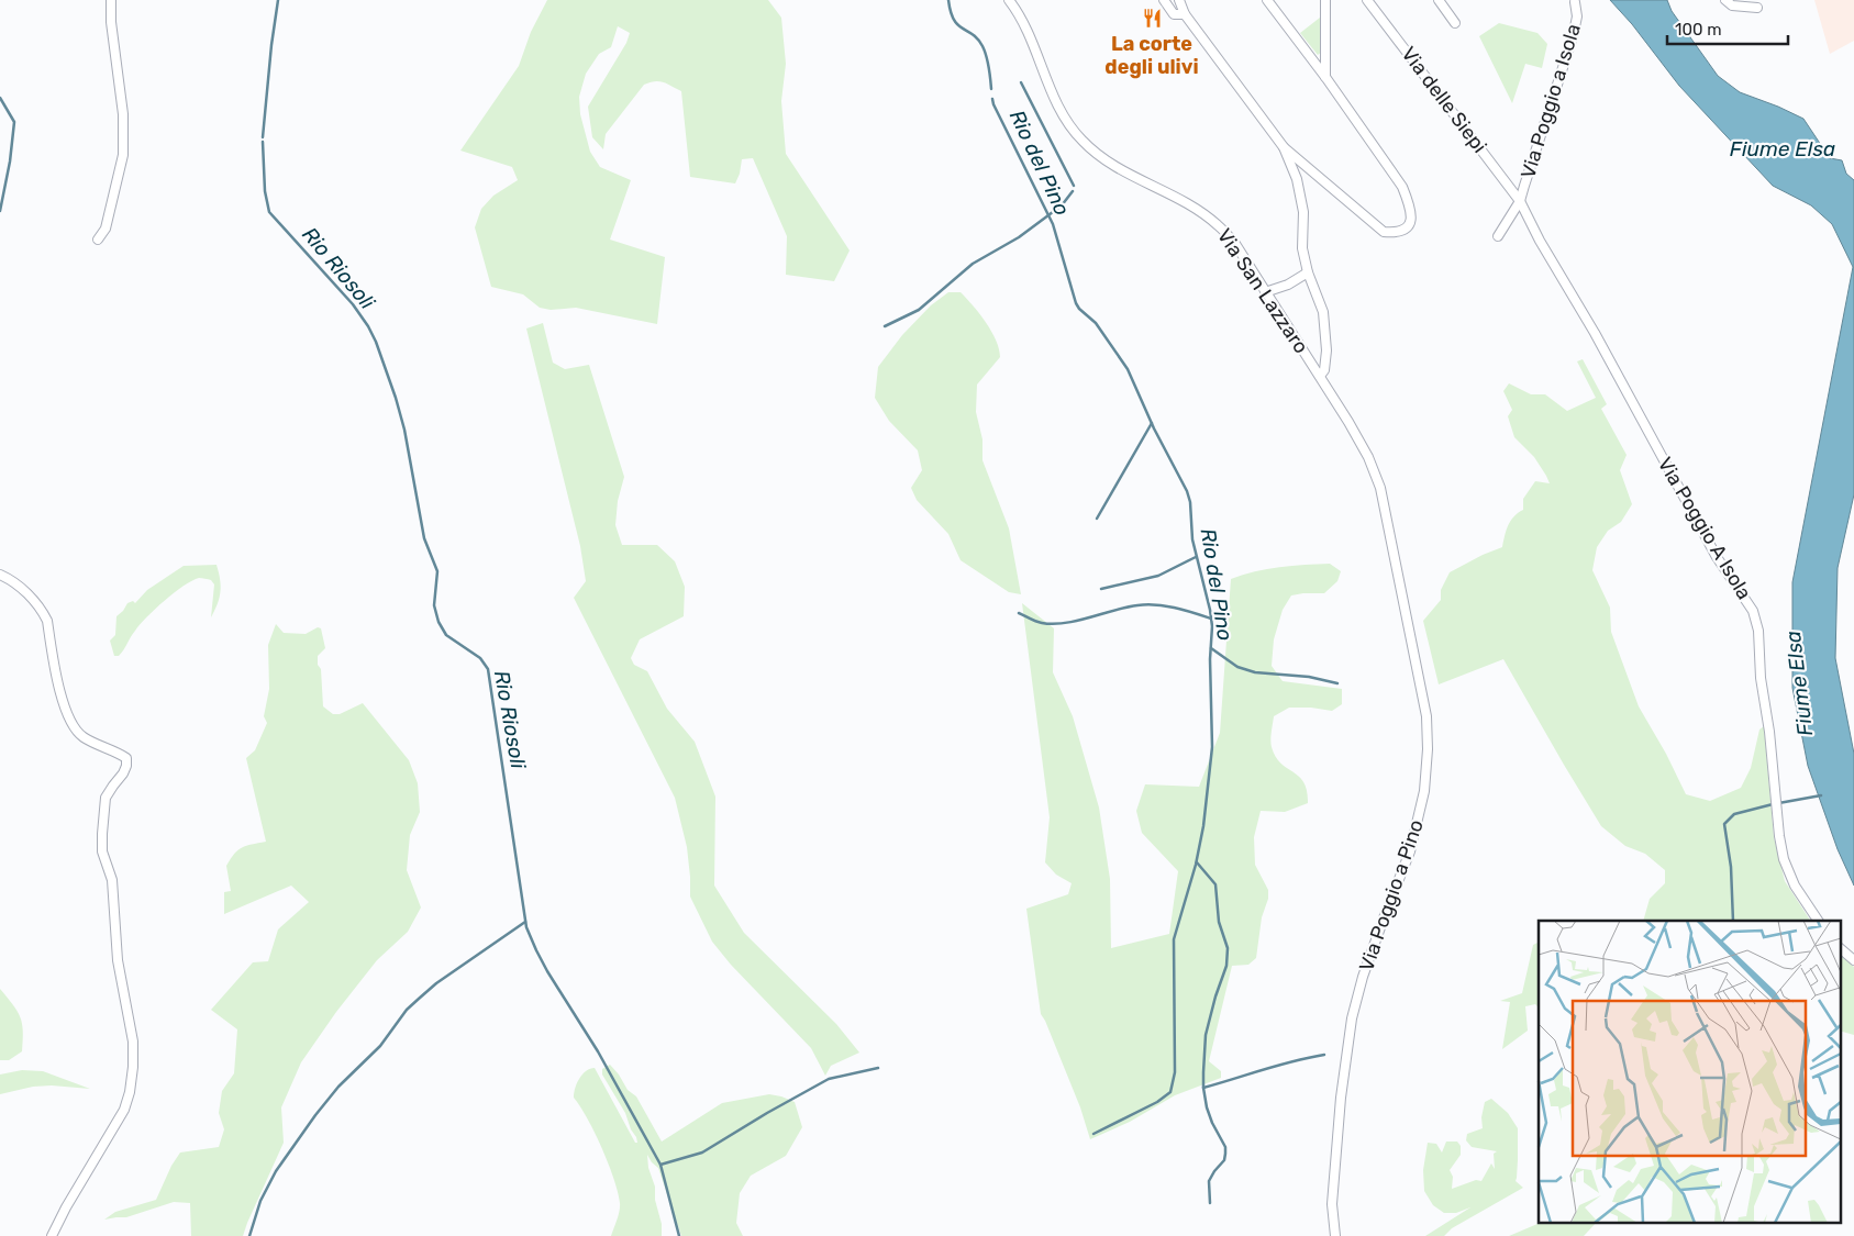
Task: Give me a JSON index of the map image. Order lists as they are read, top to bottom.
{
  "streets": {
    "street": [
      "Via delle Siepi",
      "Via Poggio a Isola",
      "Via San Lazzaro",
      "Via Poggio A Isola",
      "Via Poggio a Pino"
    ]
  },
  "crossings": [
    ["Via delle Siepi", "Via Poggio a Isola"],
    ["Via delle Siepi", "Via Poggio A Isola"],
    ["Via Poggio a Isola", "Via Poggio A Isola"],
    ["Via San Lazzaro", "Via Poggio a Pino"]
  ],
  "water": ["Fiume Elsa", "Rio del Pino", "Rio Riosoli"],
  "places": {
    "restaurant": ["La corte degli ulivi"]
  },
  "scale_bar": "100 m"
}
